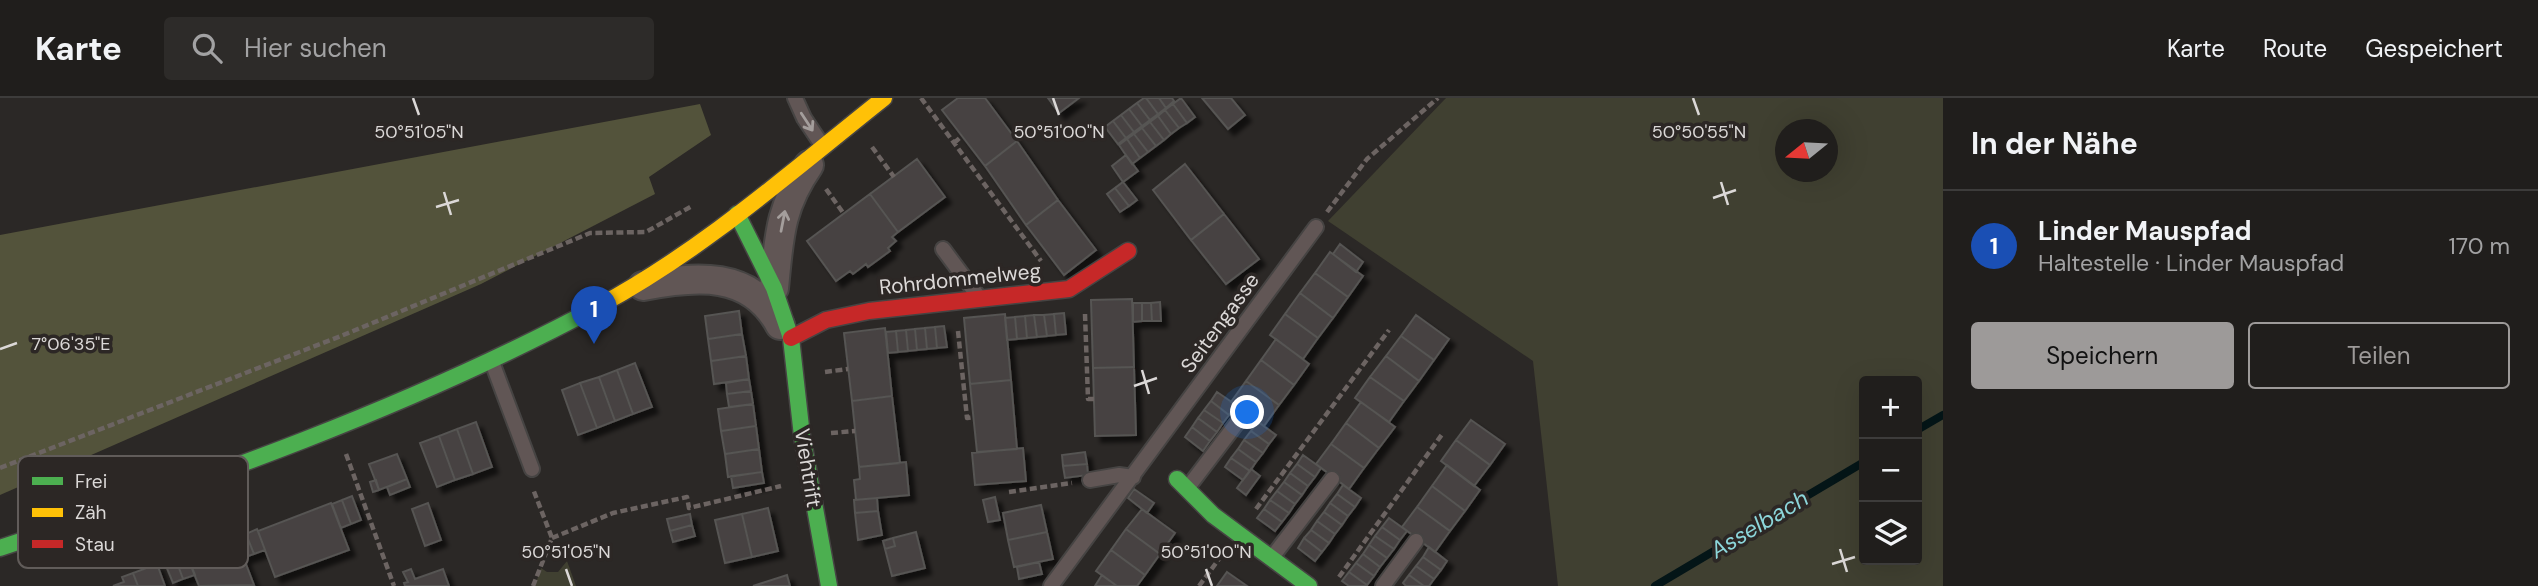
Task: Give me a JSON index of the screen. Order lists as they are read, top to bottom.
{
  "streets": {
    "street": ["Rohrdommelweg", "Viehtrift"],
    "lane": ["Seitengasse"]
  },
  "crossings": [
    ["Rohrdommelweg", "Viehtrift"]
  ],
  "water": ["Asselbach"],
  "legend": ["Frei", "Zäh", "Stau"],
  "north": "left",
  "page": {
    "header": "Karte",
    "search": "Hier suchen",
    "nav": ["Karte", "Route", "Gespeichert"],
    "heading": "In der Nähe",
    "list": [
      {
        "mark": "1",
        "name": "Linder Mauspfad",
        "note": "Haltestelle · Linder Mauspfad",
        "value": "170 m"
      }
    ],
    "pins": "1",
    "buttons": ["Speichern", "Teilen"],
    "map_buttons": ["+", "−"]
  },
  "coordinates": [
    "50°51'05\"N",
    "50°51'00\"N",
    "50°50'55\"N",
    "7°06'35\"E"
  ]
}
